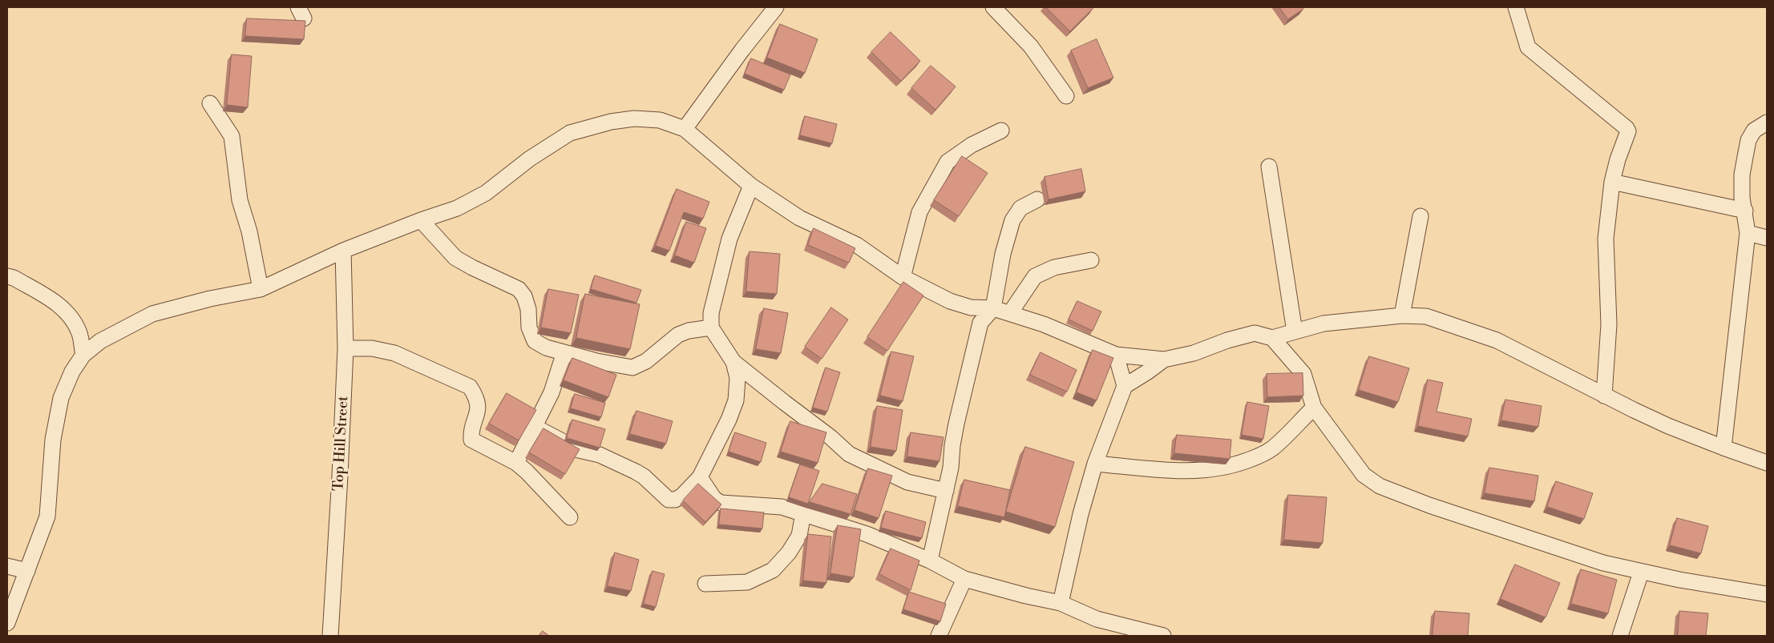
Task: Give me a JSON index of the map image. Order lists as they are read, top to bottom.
{
  "streets": {
    "street": ["Top Hill Street"]
  }
}
